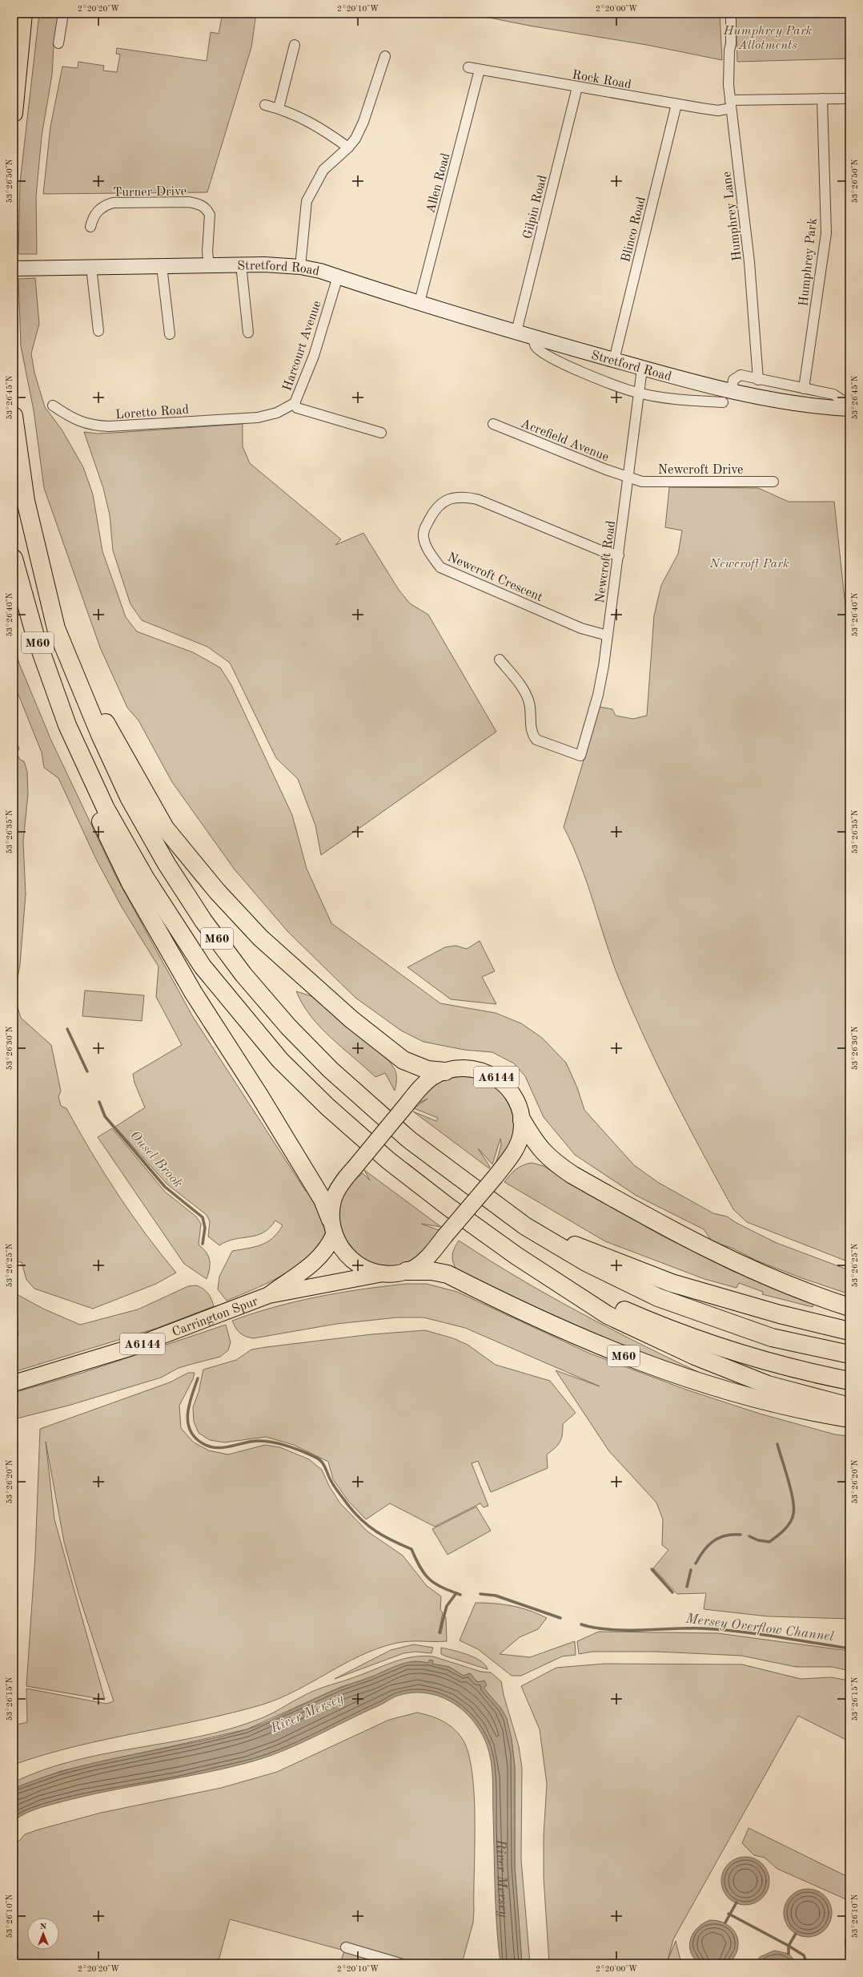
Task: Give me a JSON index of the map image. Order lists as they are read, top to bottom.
{
  "streets": {
    "highway": ["M60"],
    "main road": ["Stretford Road", "A6144", "Carrington Spur"],
    "street": [
      "Rock Road",
      "Allen Road",
      "Turner Drive",
      "Gilpin Road",
      "Humphrey Lane",
      "Blinco Road",
      "Humphrey Park",
      "Harcourt Avenue",
      "Loretto Road",
      "Acrefield Avenue",
      "Newcroft Drive",
      "Newcroft Road",
      "Newcroft Crescent"
    ]
  },
  "crossings": [
    ["Rock Road", "Allen Road"],
    ["Rock Road", "Gilpin Road"],
    ["Rock Road", "Humphrey Lane"],
    ["Rock Road", "Blinco Road"],
    ["Allen Road", "Stretford Road"],
    ["Turner Drive", "Stretford Road"],
    ["Gilpin Road", "Stretford Road"],
    ["Humphrey Lane", "Stretford Road"],
    ["Blinco Road", "Stretford Road"],
    ["Humphrey Park", "Stretford Road"],
    ["Stretford Road", "Harcourt Avenue"],
    ["Stretford Road", "Newcroft Road"],
    ["Harcourt Avenue", "Loretto Road"],
    ["Acrefield Avenue", "Newcroft Drive"],
    ["Acrefield Avenue", "Newcroft Road"],
    ["Newcroft Drive", "Newcroft Road"],
    ["Newcroft Road", "Newcroft Crescent"],
    ["M60", "A6144"],
    ["M60", "Carrington Spur"],
    ["A6144", "Carrington Spur"]
  ],
  "water": ["Ousel Brook", "Mersey Overflow Channel", "River Mersey"],
  "parks": ["Humphrey Park Allotments", "Newcroft Park"],
  "north": "top",
  "coordinates": [
    "2°20'20\"W",
    "2°20'10\"W",
    "2°20'00\"W",
    "53°26'50\"N",
    "53°26'45\"N",
    "53°26'40\"N",
    "53°26'35\"N",
    "53°26'30\"N",
    "53°26'25\"N",
    "53°26'20\"N",
    "53°26'15\"N",
    "53°26'10\"N"
  ]
}
